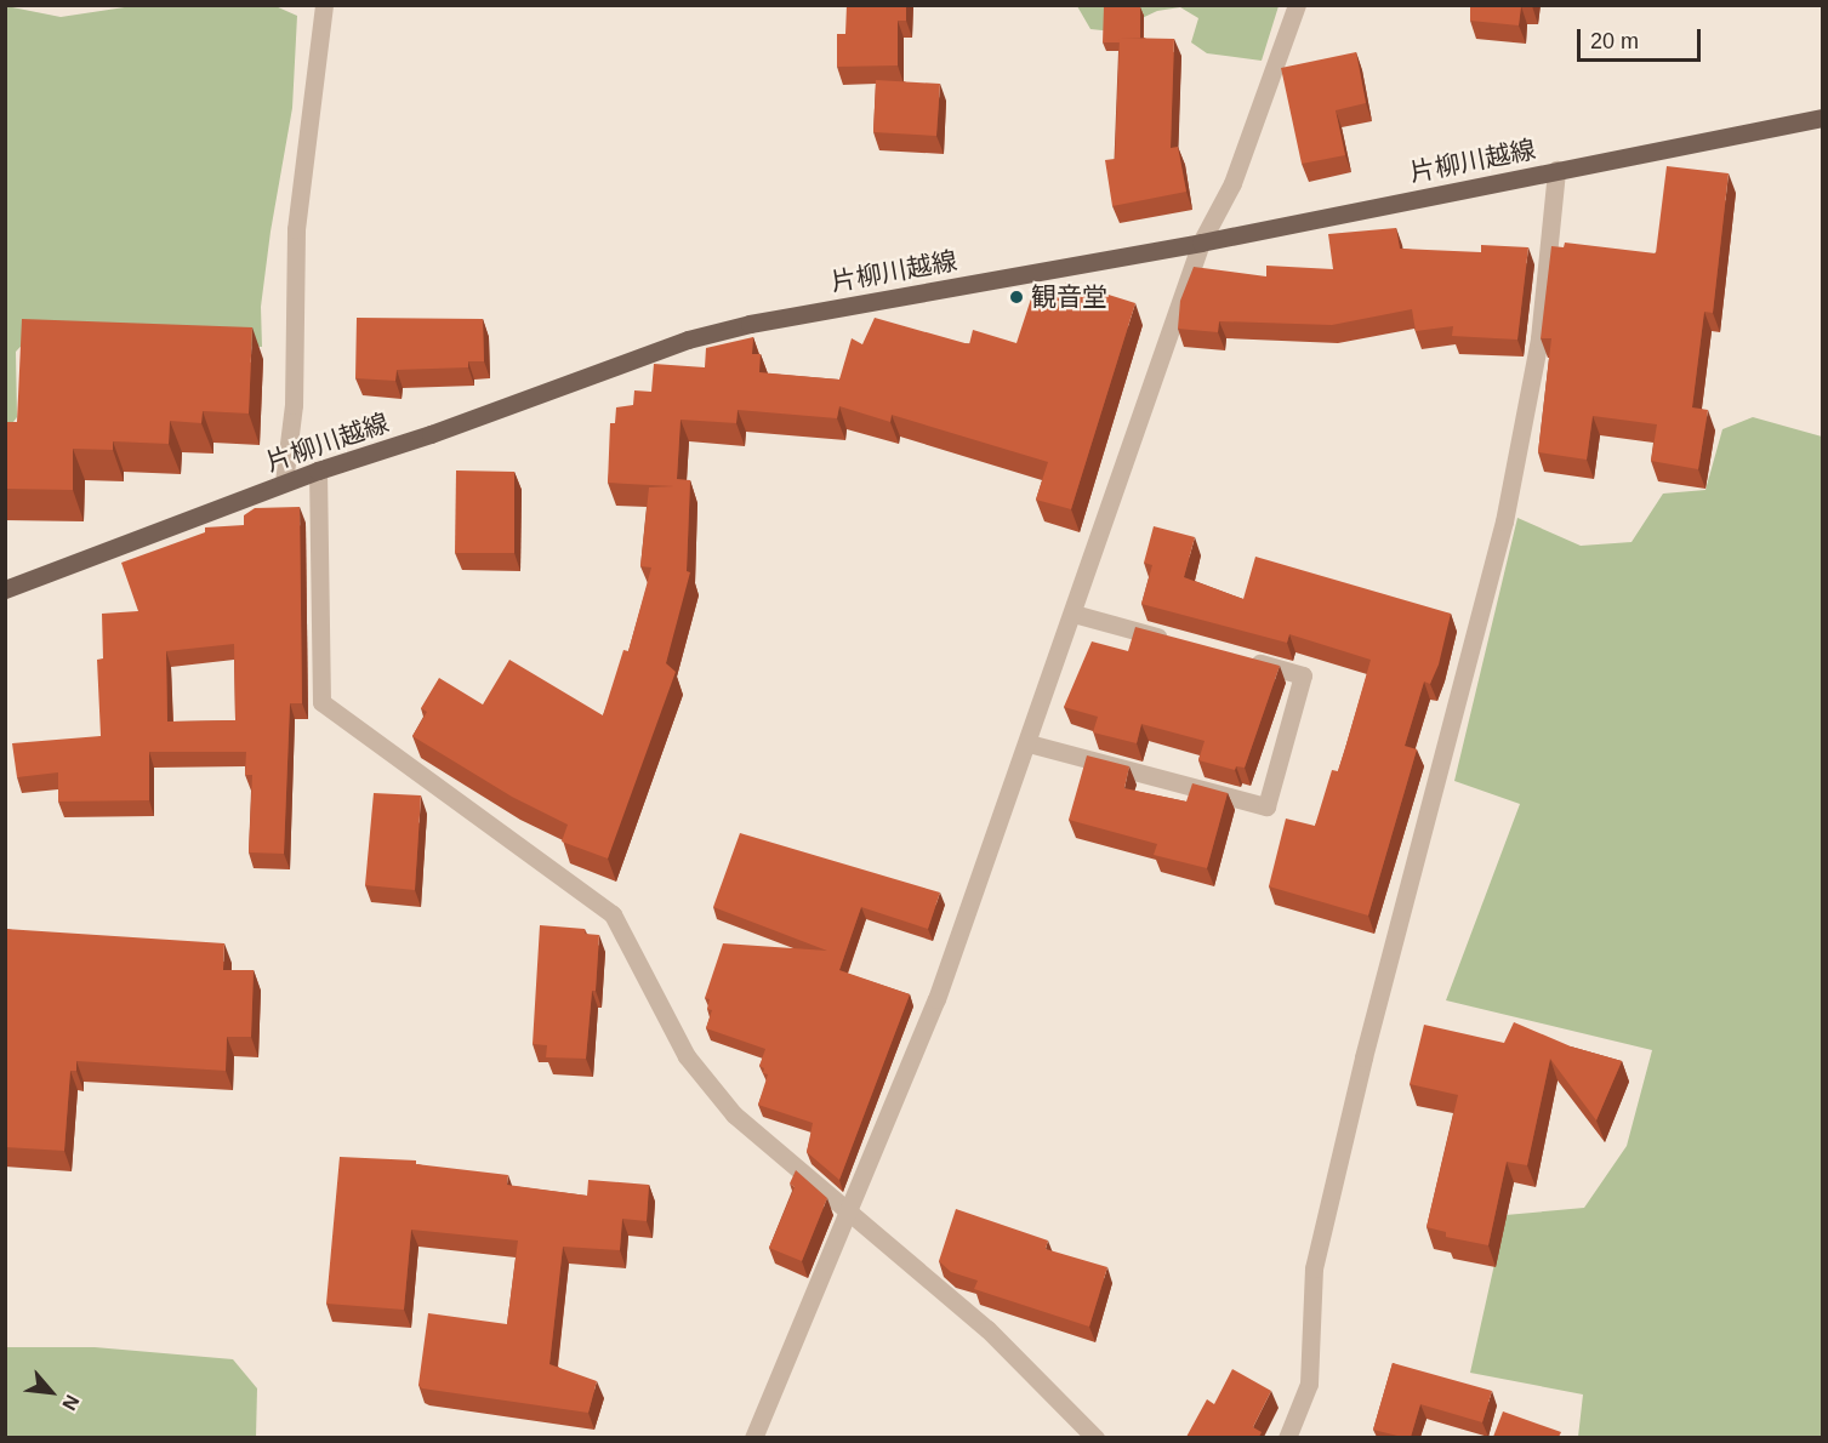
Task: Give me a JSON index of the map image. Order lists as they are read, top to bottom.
{
  "streets": {
    "main road": ["片柳川越線"]
  },
  "places": ["観音堂"],
  "scale_bar": "20 m",
  "north": "bottom right"
}
